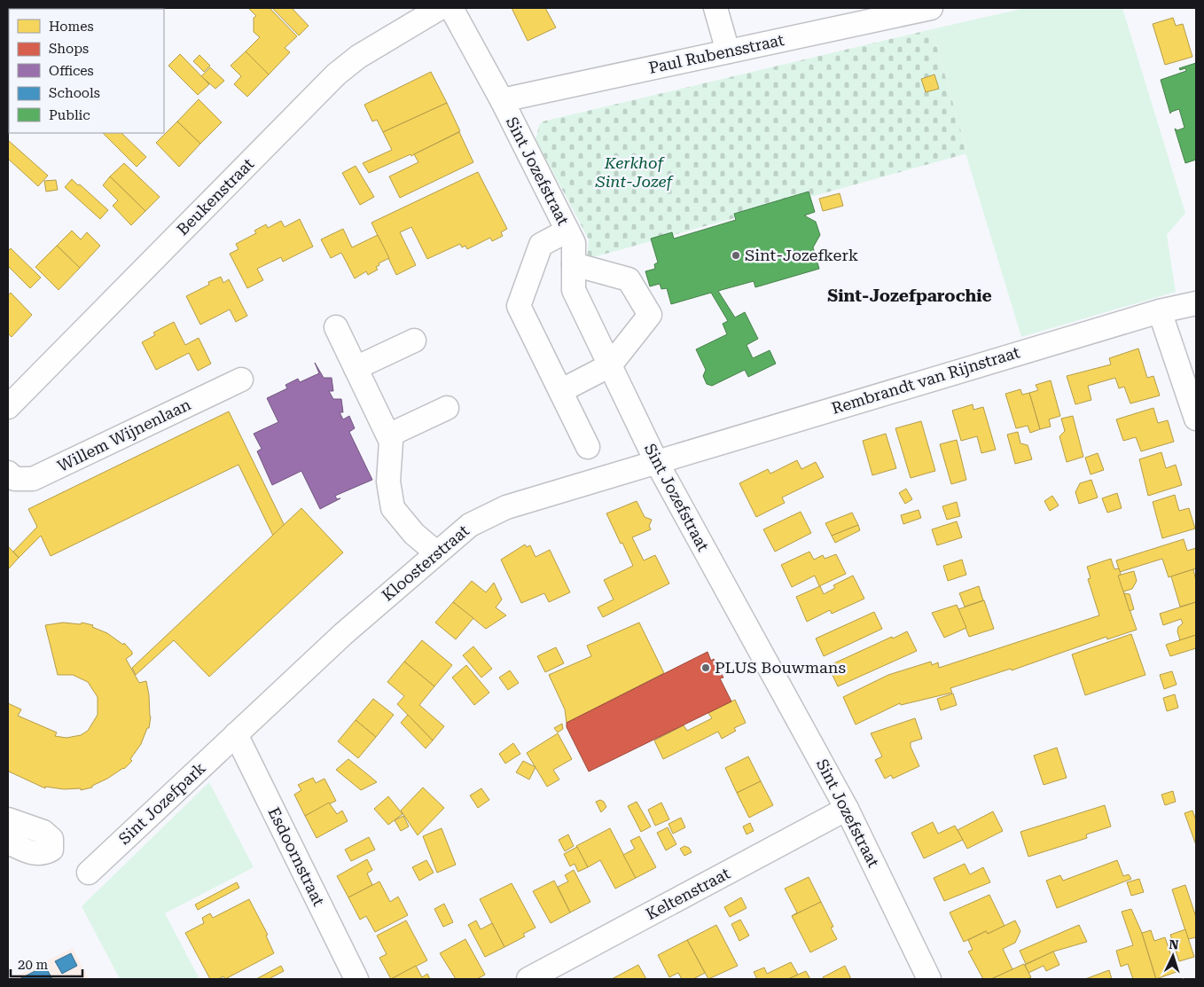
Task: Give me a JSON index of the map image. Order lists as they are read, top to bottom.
{
  "streets": {
    "street": [
      "Paul Rubensstraat",
      "Sint Jozefstraat",
      "Beukenstraat",
      "Rembrandt van Rijnstraat",
      "Willem Wijnenlaan",
      "Kloosterstraat",
      "Sint Jozefpark",
      "Esdoornstraat",
      "Keltenstraat"
    ]
  },
  "crossings": [
    ["Paul Rubensstraat", "Sint Jozefstraat"],
    ["Sint Jozefstraat", "Rembrandt van Rijnstraat"],
    ["Sint Jozefstraat", "Kloosterstraat"],
    ["Sint Jozefstraat", "Keltenstraat"],
    ["Rembrandt van Rijnstraat", "Kloosterstraat"],
    ["Kloosterstraat", "Sint Jozefpark"],
    ["Kloosterstraat", "Esdoornstraat"],
    ["Sint Jozefpark", "Esdoornstraat"]
  ],
  "districts": ["Sint-Jozefparochie"],
  "parks": ["Kerkhof Sint-Jozef"],
  "places": ["Sint-Jozefkerk", "PLUS Bouwmans"],
  "legend": [
    "Homes",
    "Shops",
    "Offices",
    "Schools",
    "Public"
  ],
  "scale_bar": "20 m",
  "north": "top"
}
